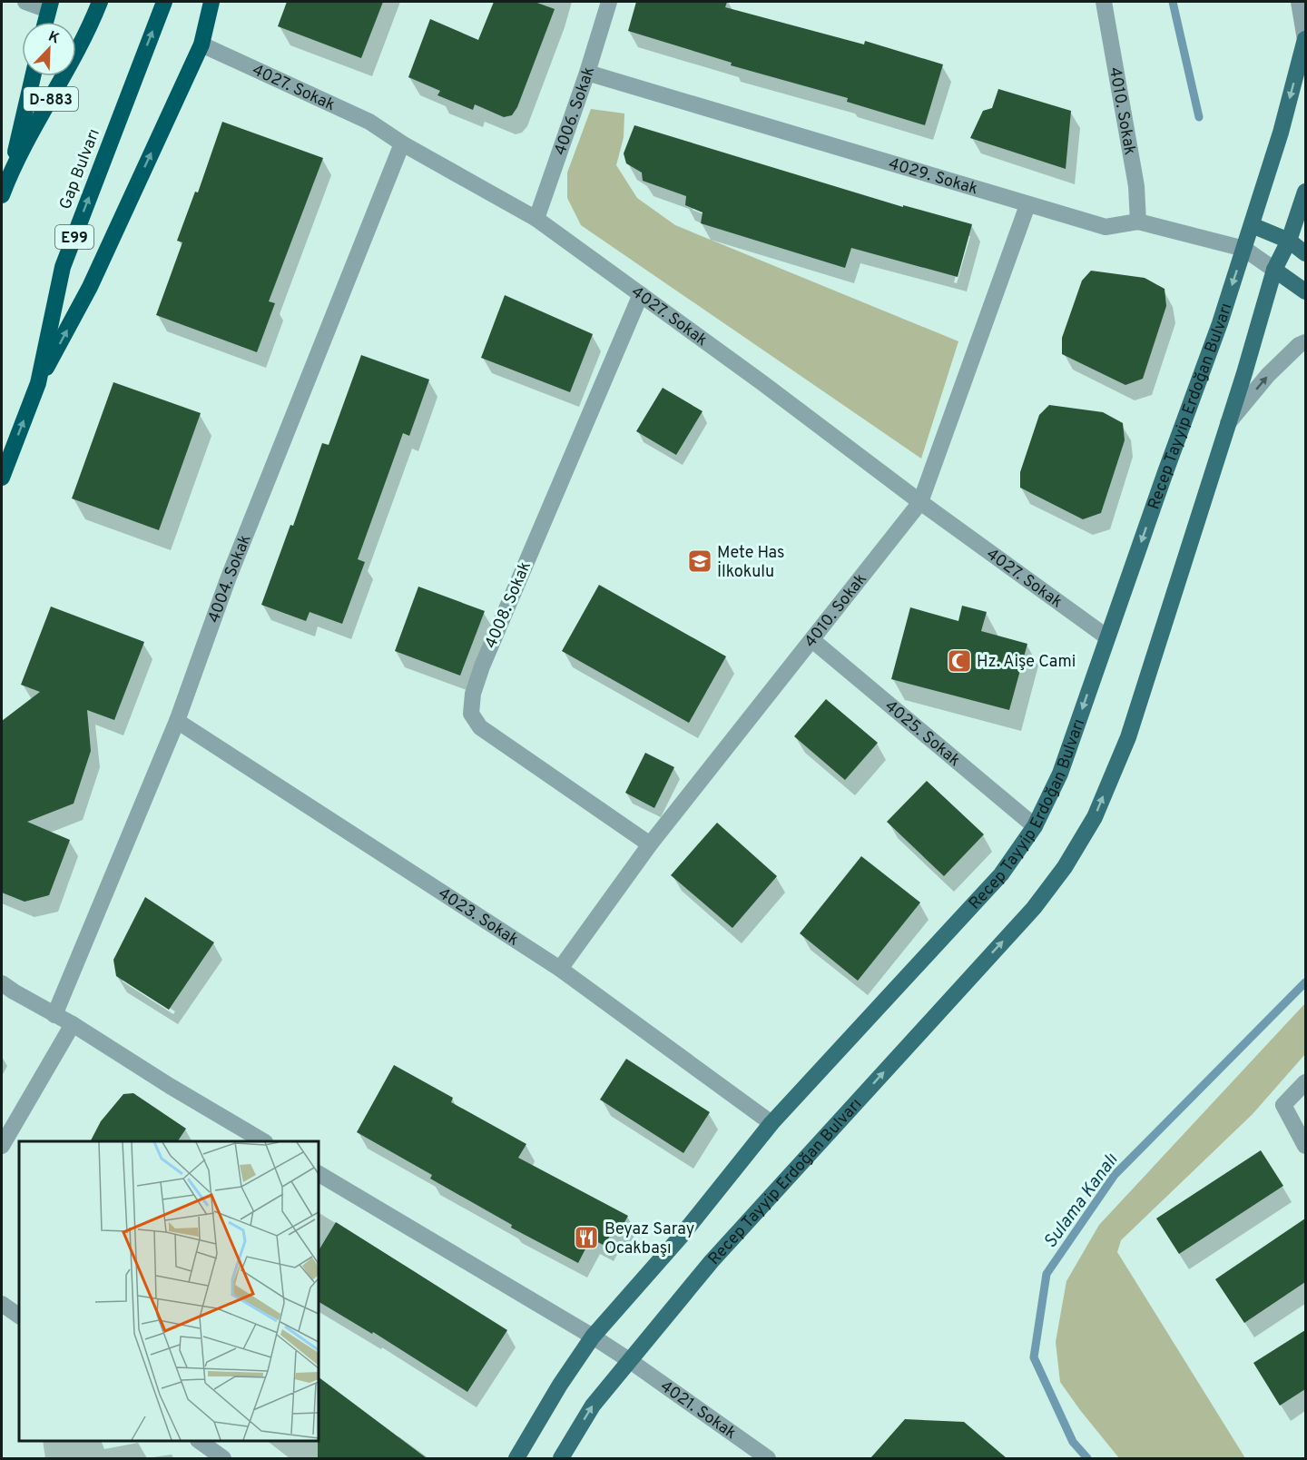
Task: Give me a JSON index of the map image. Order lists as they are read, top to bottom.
{
  "streets": {
    "highway": ["D-883", "Gap Bulvarı", "E99"],
    "main road": ["Recep Tayyip Erdoğan Bulvarı"],
    "street": [
      "4027. Sokak",
      "4006. Sokak",
      "4010. Sokak",
      "4029. Sokak",
      "4004. Sokak",
      "4008. Sokak",
      "4025. Sokak",
      "4023. Sokak",
      "4021. Sokak"
    ]
  },
  "crossings": [
    ["4027. Sokak", "4006. Sokak"],
    ["4027. Sokak", "4010. Sokak"],
    ["4027. Sokak", "Recep Tayyip Erdoğan Bulvarı"],
    ["4027. Sokak", "4004. Sokak"],
    ["4027. Sokak", "4008. Sokak"],
    ["4006. Sokak", "4029. Sokak"],
    ["4010. Sokak", "4029. Sokak"],
    ["4010. Sokak", "4008. Sokak"],
    ["4010. Sokak", "4025. Sokak"],
    ["4010. Sokak", "4023. Sokak"],
    ["4029. Sokak", "Recep Tayyip Erdoğan Bulvarı"],
    ["Recep Tayyip Erdoğan Bulvarı", "4025. Sokak"],
    ["Recep Tayyip Erdoğan Bulvarı", "4023. Sokak"],
    ["Recep Tayyip Erdoğan Bulvarı", "4021. Sokak"],
    ["4004. Sokak", "4023. Sokak"]
  ],
  "water": ["Sulama Kanalı"],
  "places": {
    "school or university": ["Mete Has İlkokulu"],
    "mosque": ["Hz. Aişe Cami"],
    "restaurant": ["Beyaz Saray Ocakbaşı"]
  },
  "north": "top right"
}
